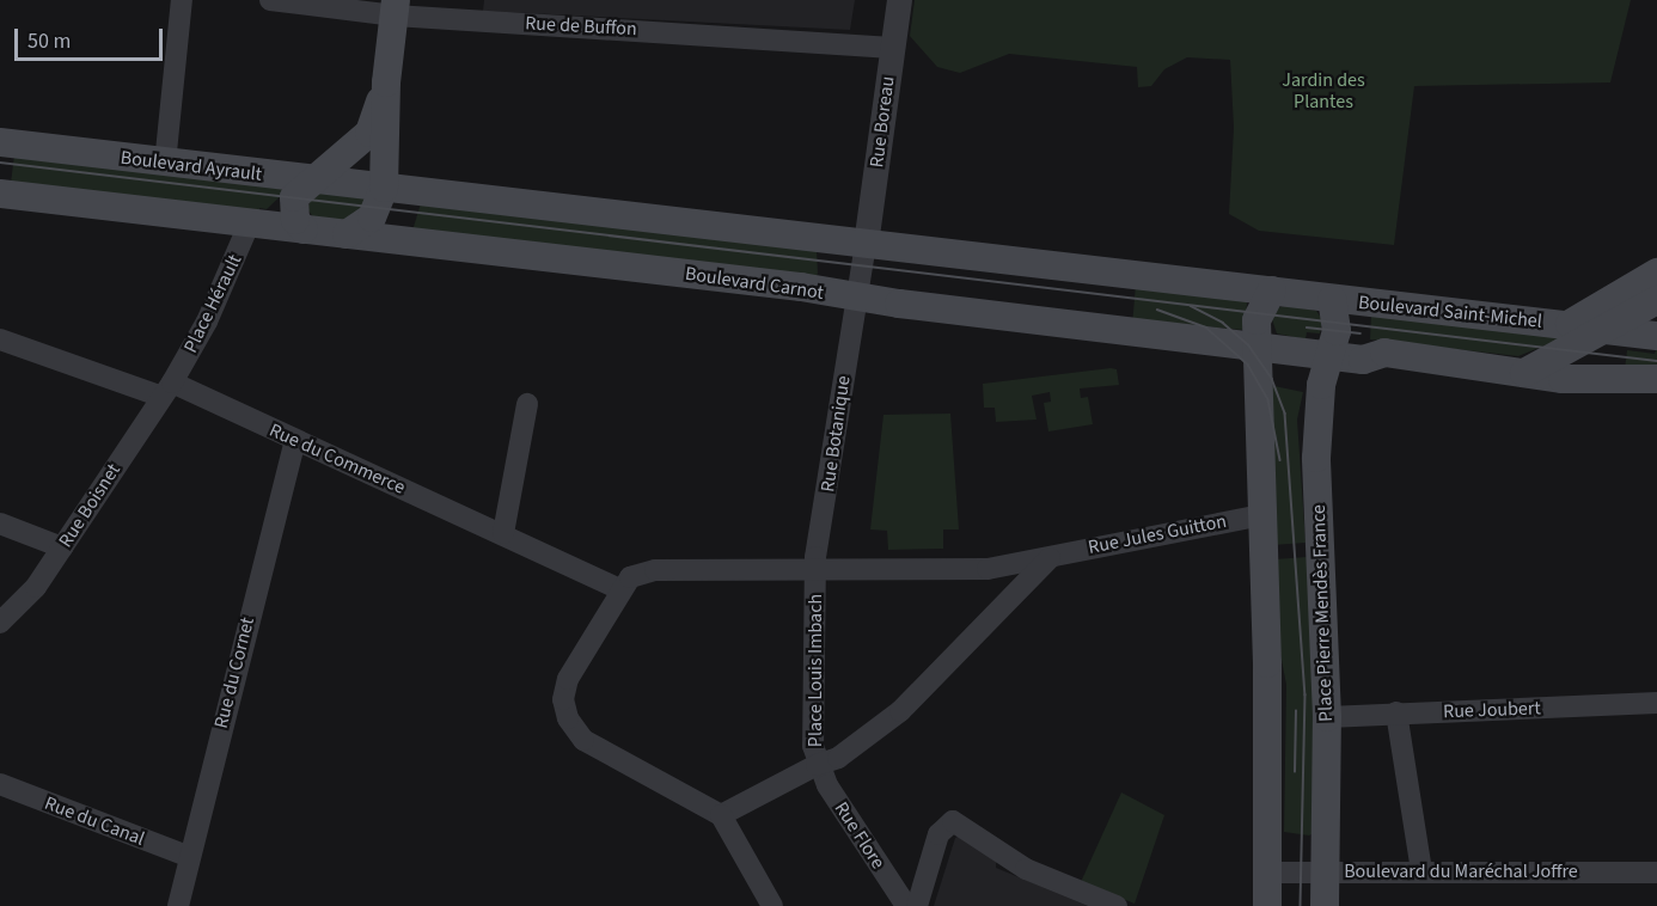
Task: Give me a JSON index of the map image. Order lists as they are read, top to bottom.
{
  "streets": {
    "main road": [
      "Boulevard Ayrault",
      "Boulevard Carnot",
      "Boulevard Saint-Michel",
      "Place Pierre Mendès France"
    ],
    "street": [
      "Rue de Buffon",
      "Rue Boreau",
      "Place Hérault",
      "Rue Botanique",
      "Rue du Commerce",
      "Rue Boisnet",
      "Rue Jules Guitton",
      "Place Louis Imbach",
      "Rue du Cornet",
      "Rue Joubert",
      "Rue du Canal",
      "Rue Flore",
      "Boulevard du Maréchal Joffre"
    ]
  },
  "crossings": [
    ["Rue de Buffon", "Rue Boreau"],
    ["Rue Boreau", "Rue Botanique"],
    ["Boulevard Carnot", "Place Hérault"],
    ["Boulevard Carnot", "Rue Botanique"],
    ["Boulevard Carnot", "Place Pierre Mendès France"],
    ["Place Hérault", "Rue du Commerce"],
    ["Place Hérault", "Rue Boisnet"],
    ["Rue Botanique", "Place Louis Imbach"],
    ["Rue du Commerce", "Rue Boisnet"],
    ["Rue du Commerce", "Rue du Cornet"],
    ["Rue Jules Guitton", "Place Louis Imbach"],
    ["Place Pierre Mendès France", "Rue Joubert"],
    ["Place Pierre Mendès France", "Boulevard du Maréchal Joffre"],
    ["Place Louis Imbach", "Rue Flore"],
    ["Rue du Cornet", "Rue du Canal"]
  ],
  "parks": ["Jardin des Plantes"],
  "scale_bar": "50 m"
}
